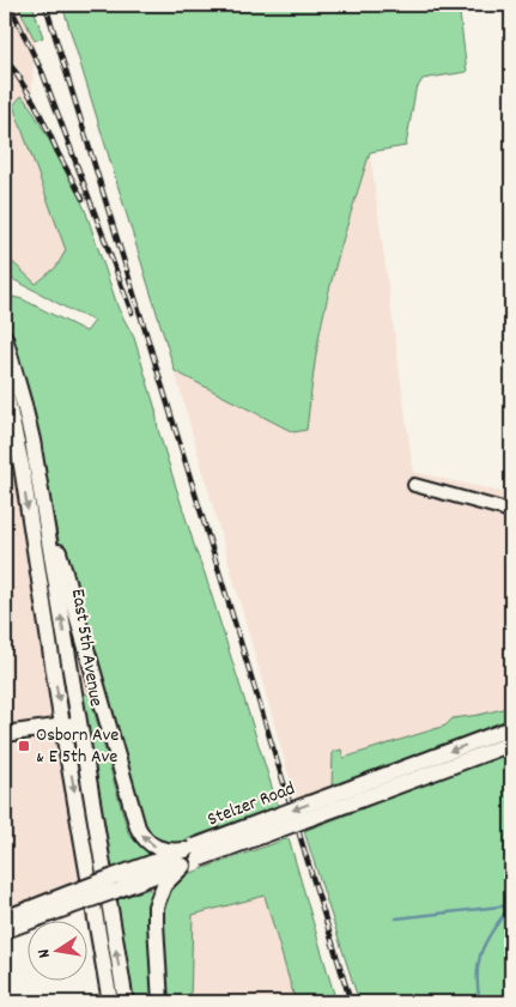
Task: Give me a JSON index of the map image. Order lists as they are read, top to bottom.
{
  "streets": {
    "main road": ["East 5th Avenue", "Stelzer Road"]
  },
  "places": {
    "transit": ["Osborn Ave & E 5th Ave"]
  },
  "north": "left"
}
